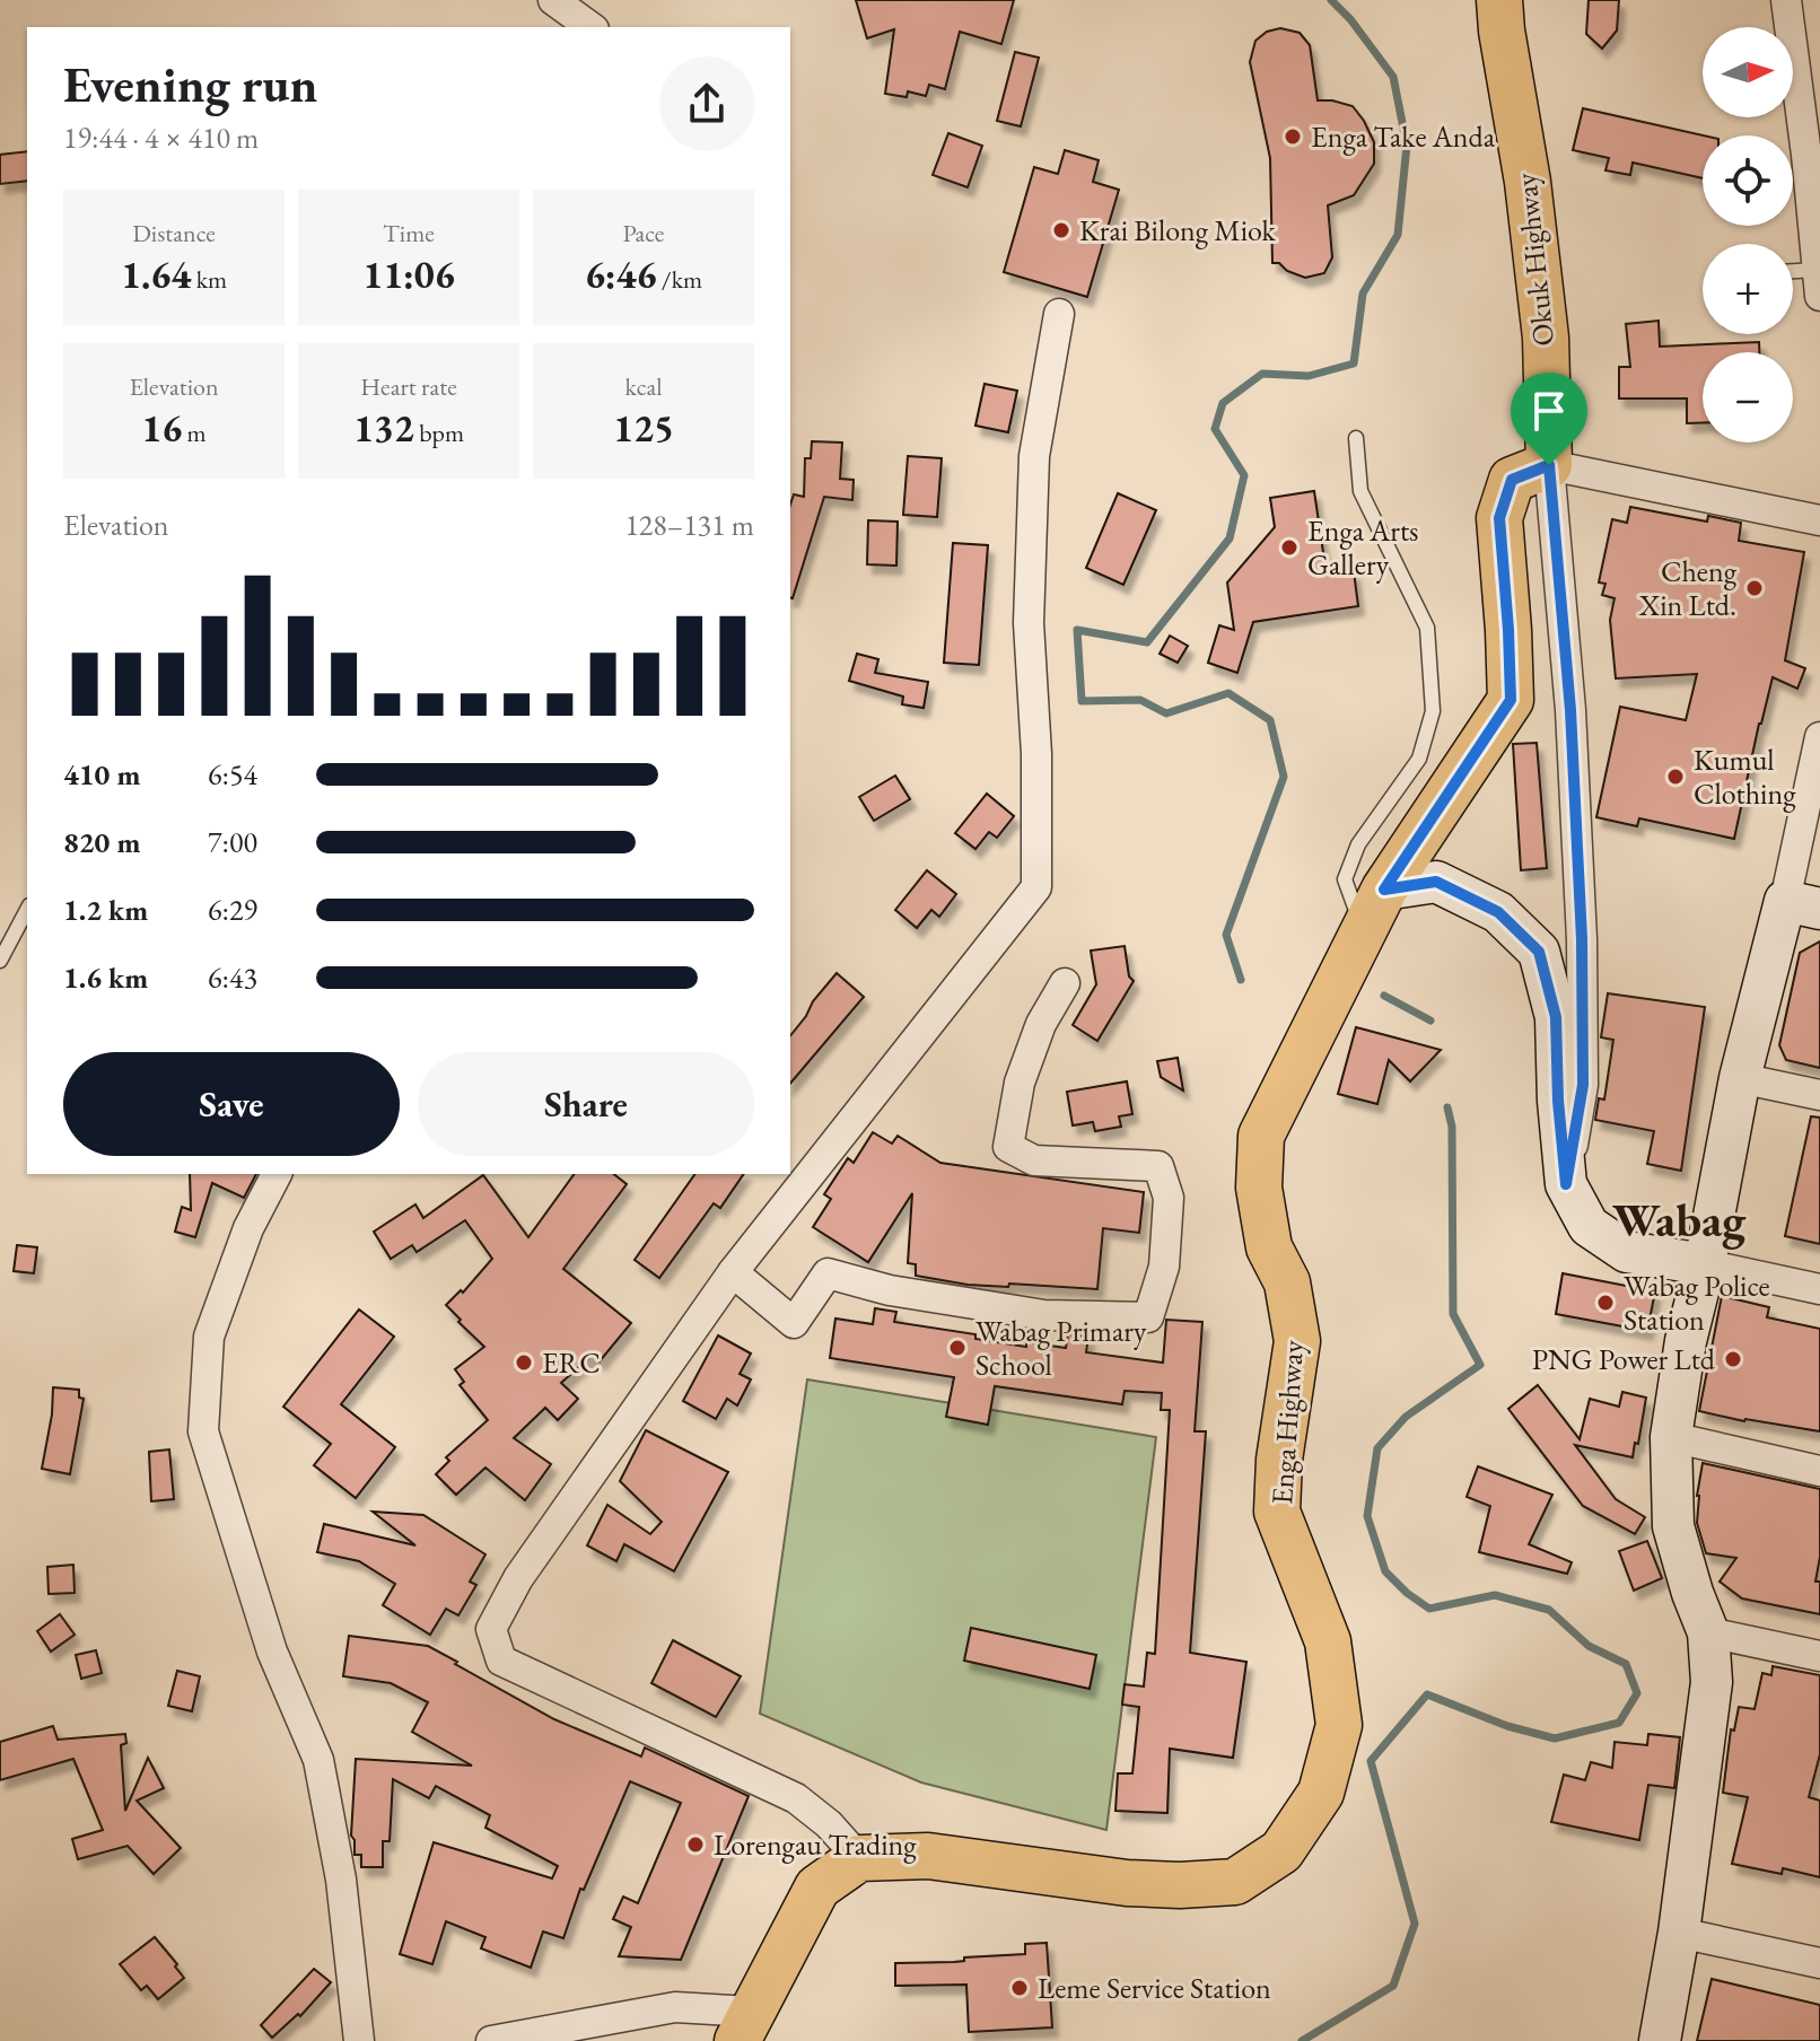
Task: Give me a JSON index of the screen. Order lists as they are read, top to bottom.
{
  "streets": {
    "main road": ["Okuk Highway", "Enga Highway"]
  },
  "districts": ["Wabag"],
  "places": [
    "Enga Take Anda",
    "Krai Bilong Miok",
    "Enga Arts Gallery",
    "Cheng Xin Ltd.",
    "Kumul Clothing",
    "Wabag Police Station",
    "Wabag Primary School",
    "PNG Power Ltd",
    "ERC",
    "Lorengau Trading",
    "Leme Service Station"
  ],
  "north": "right",
  "page": {
    "map_buttons": ["+", "−"],
    "heading": ["Evening run", "19:44 · 4 × 410 m"],
    "stats": [
      ["Distance", "1.64 km"],
      ["Time", "11:06"],
      ["Pace", "6:46 /km"],
      ["Elevation", "16 m"],
      ["Heart rate", "132 bpm"],
      ["kcal", "125"]
    ],
    "chart": ["Elevation", "128–131 m"],
    "list": [
      {
        "name": "410 m",
        "note": "6:54"
      },
      {
        "name": "820 m",
        "note": "7:00"
      },
      {
        "name": "1.2 km",
        "note": "6:29"
      },
      {
        "name": "1.6 km",
        "note": "6:43"
      }
    ],
    "buttons": ["Save", "Share"]
  }
}
